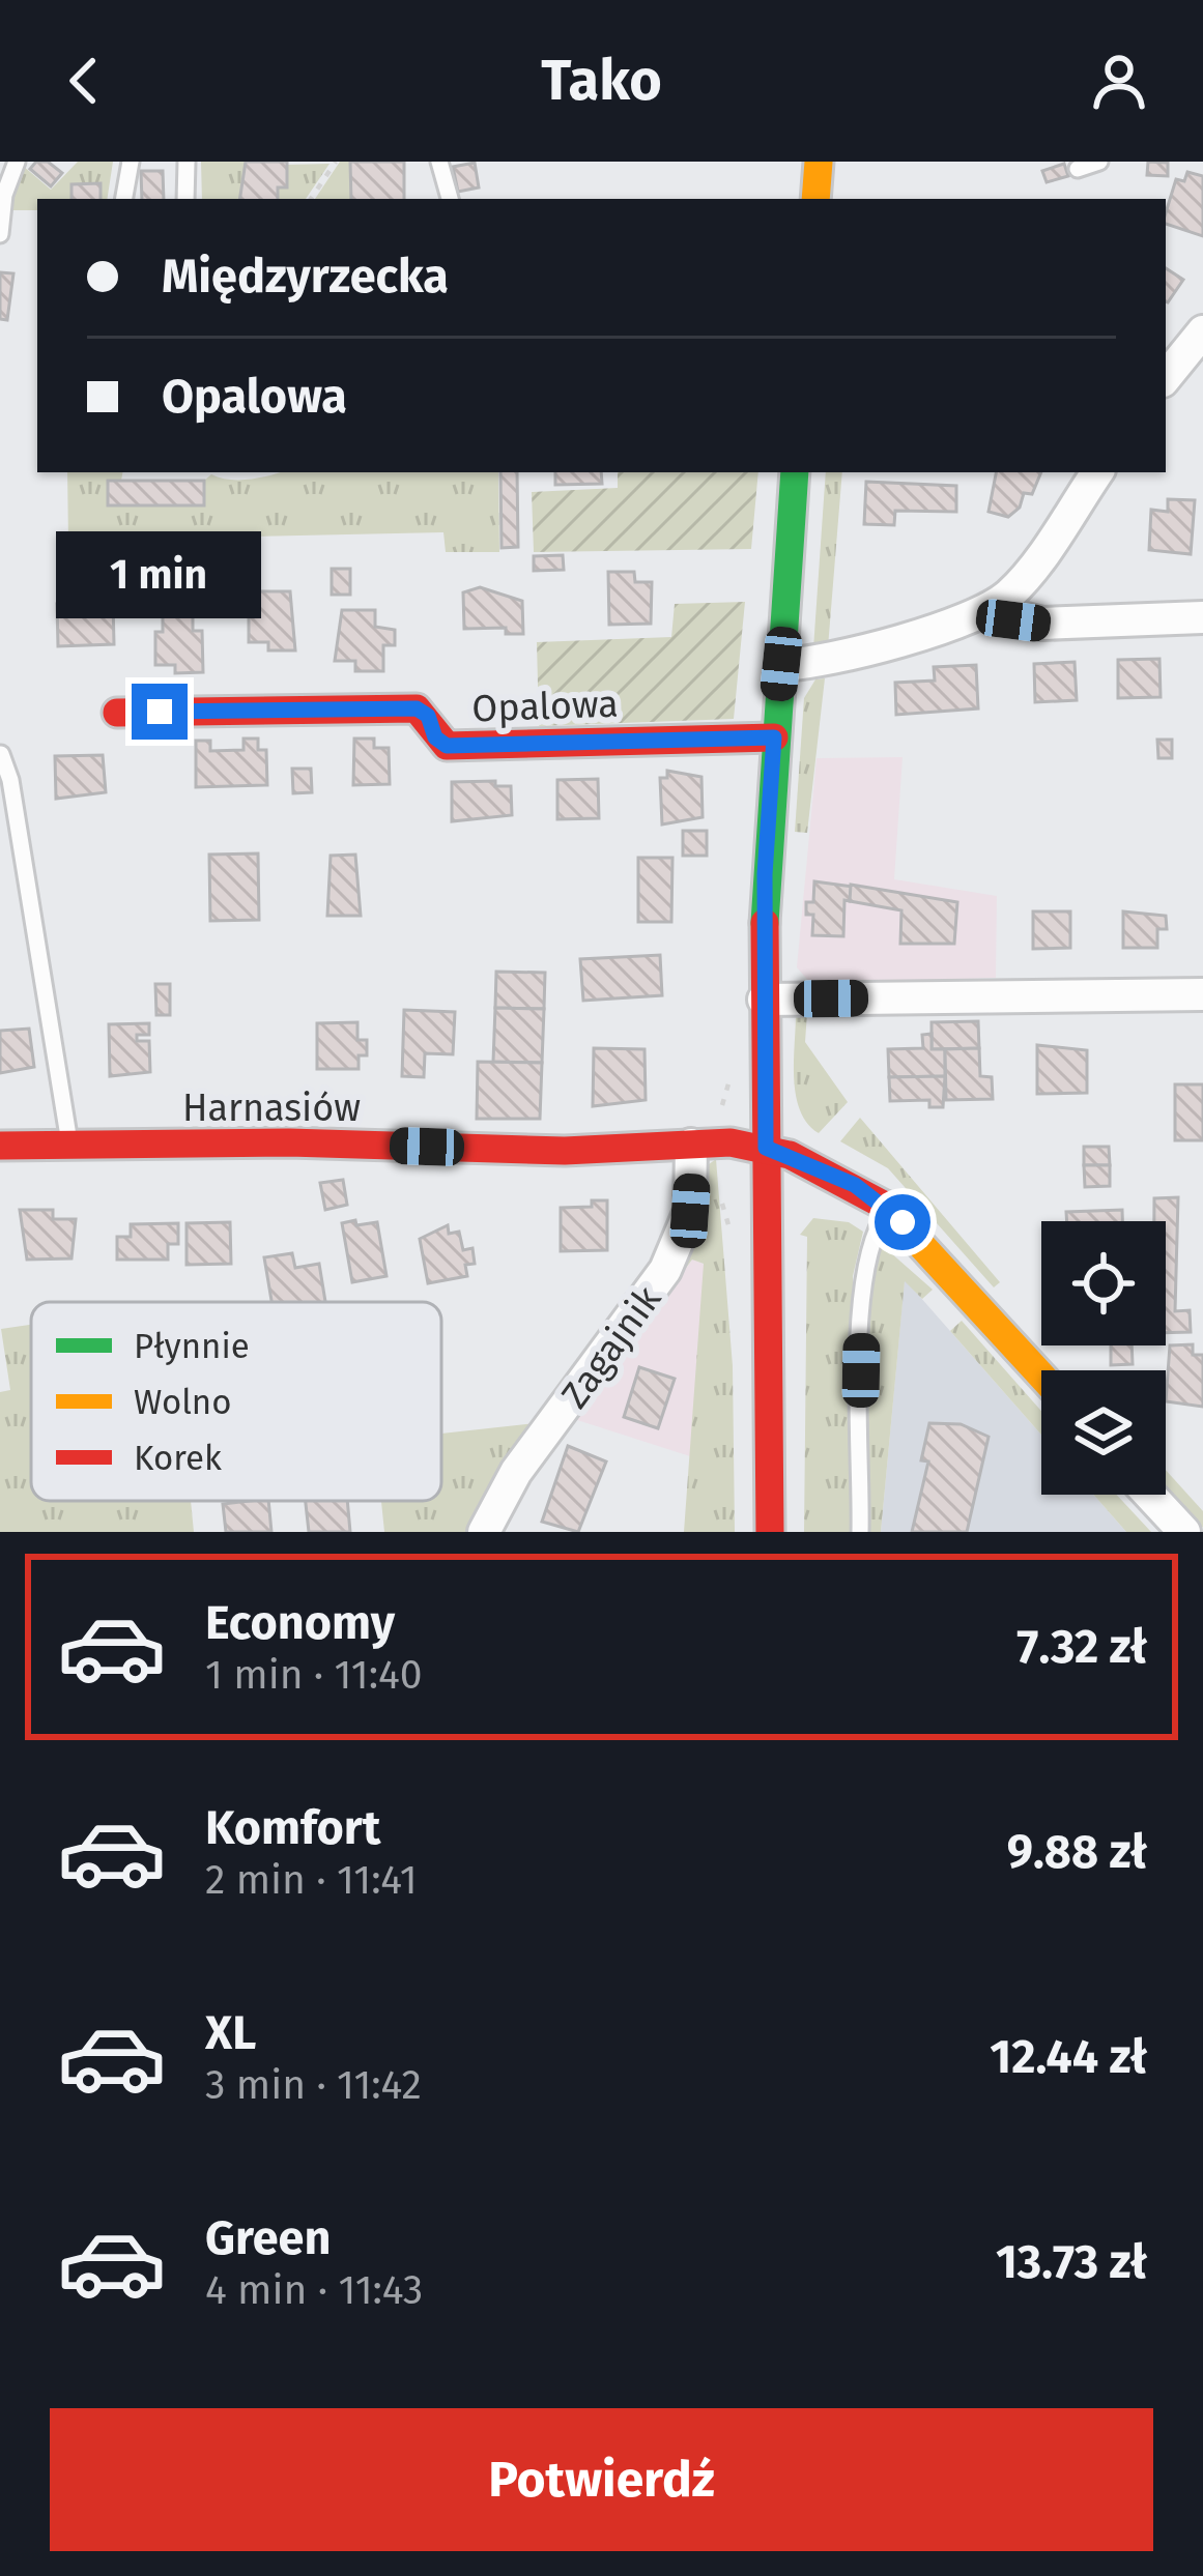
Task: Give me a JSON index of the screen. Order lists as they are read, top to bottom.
{
  "streets": {
    "street": ["Opalowa", "Harnasiów", "Zagajnik"]
  },
  "crossings": [
    ["Harnasiów", "Zagajnik"]
  ],
  "legend": ["Płynnie", "Wolno", "Korek"],
  "page": {
    "header": "Tako",
    "banner": ["Międzyrzecka", "Opalowa"],
    "bubble": "1 min",
    "list": [
      {
        "name": "Economy",
        "note": "1 min · 11:40",
        "value": "7.32 zł"
      },
      {
        "name": "Komfort",
        "note": "2 min · 11:41",
        "value": "9.88 zł"
      },
      {
        "name": "XL",
        "note": "3 min · 11:42",
        "value": "12.44 zł"
      },
      {
        "name": "Green",
        "note": "4 min · 11:43",
        "value": "13.73 zł"
      }
    ],
    "buttons": "Potwierdź"
  }
}
